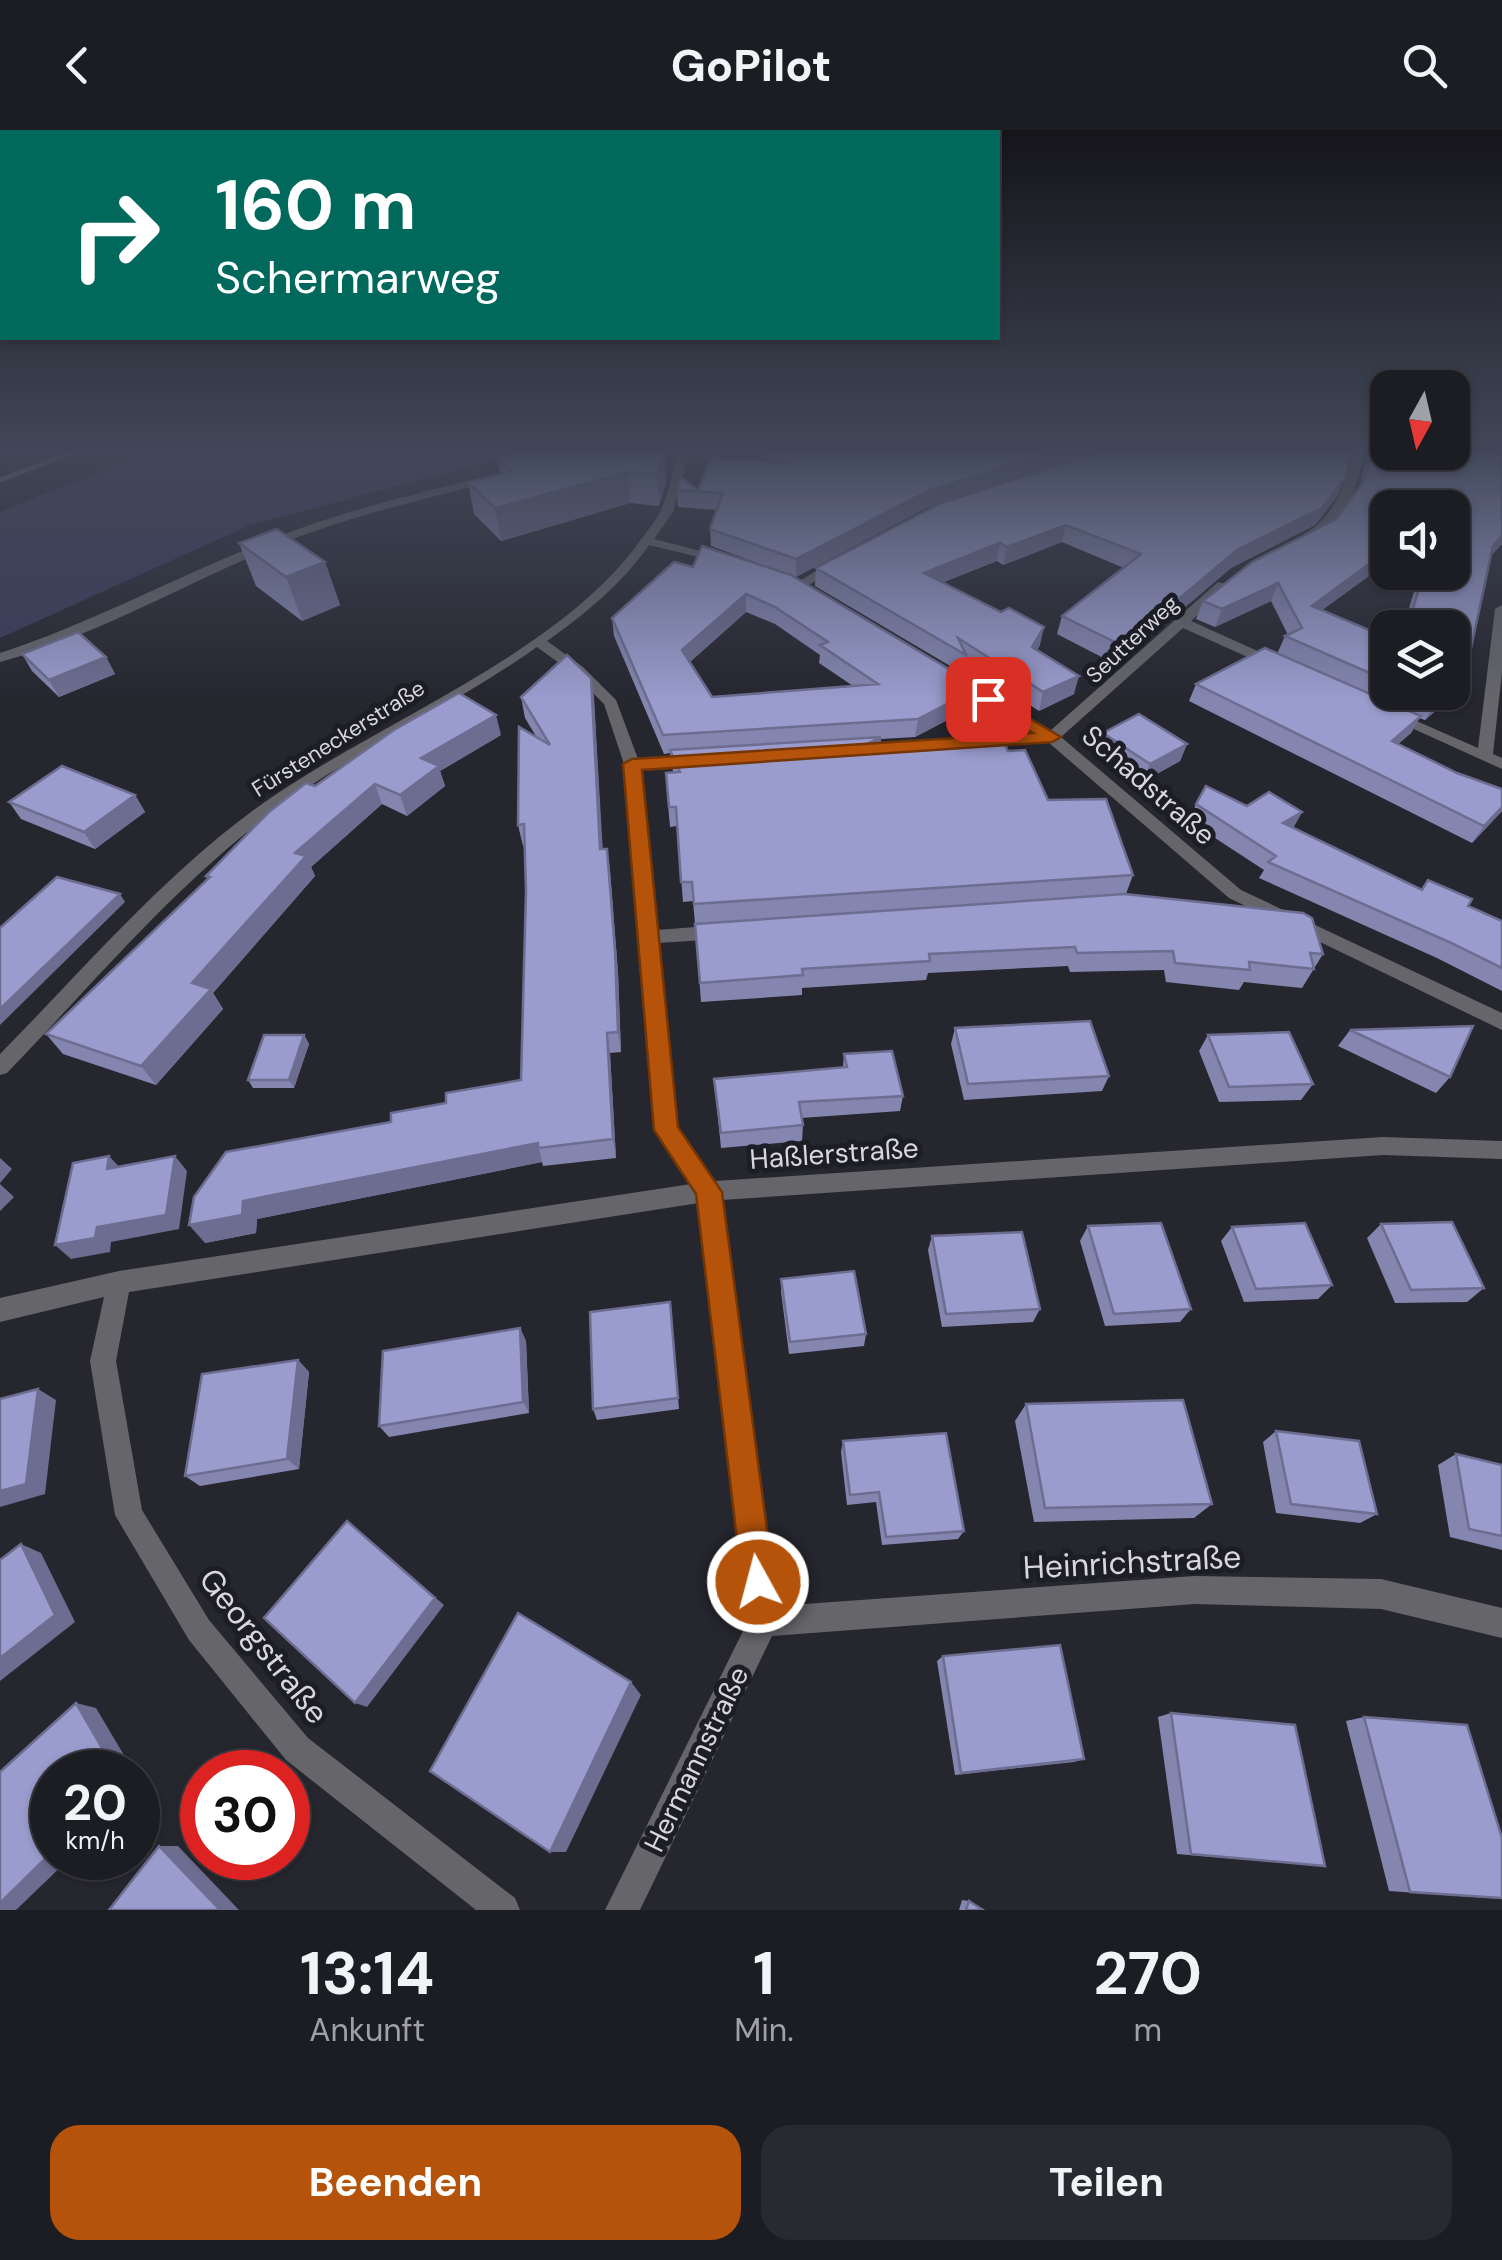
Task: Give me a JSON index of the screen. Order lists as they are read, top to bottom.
{
  "streets": {
    "street": [
      "Seutterweg",
      "Fürsteneckerstraße",
      "Schadstraße",
      "Haßlerstraße",
      "Heinrichstraße",
      "Georgstraße",
      "Hermannstraße"
    ]
  },
  "crossings": [
    ["Seutterweg", "Schadstraße"],
    ["Haßlerstraße", "Georgstraße"],
    ["Heinrichstraße", "Hermannstraße"]
  ],
  "north": "bottom",
  "page": {
    "header": "GoPilot",
    "turn": ["160 m", "Schermarweg"],
    "speed": "20 km/h",
    "limit": "30",
    "eta": [
      "13:14",
      "Ankunft",
      "1",
      "Min.",
      "270",
      "m"
    ],
    "buttons": ["Beenden", "Teilen"]
  }
}
